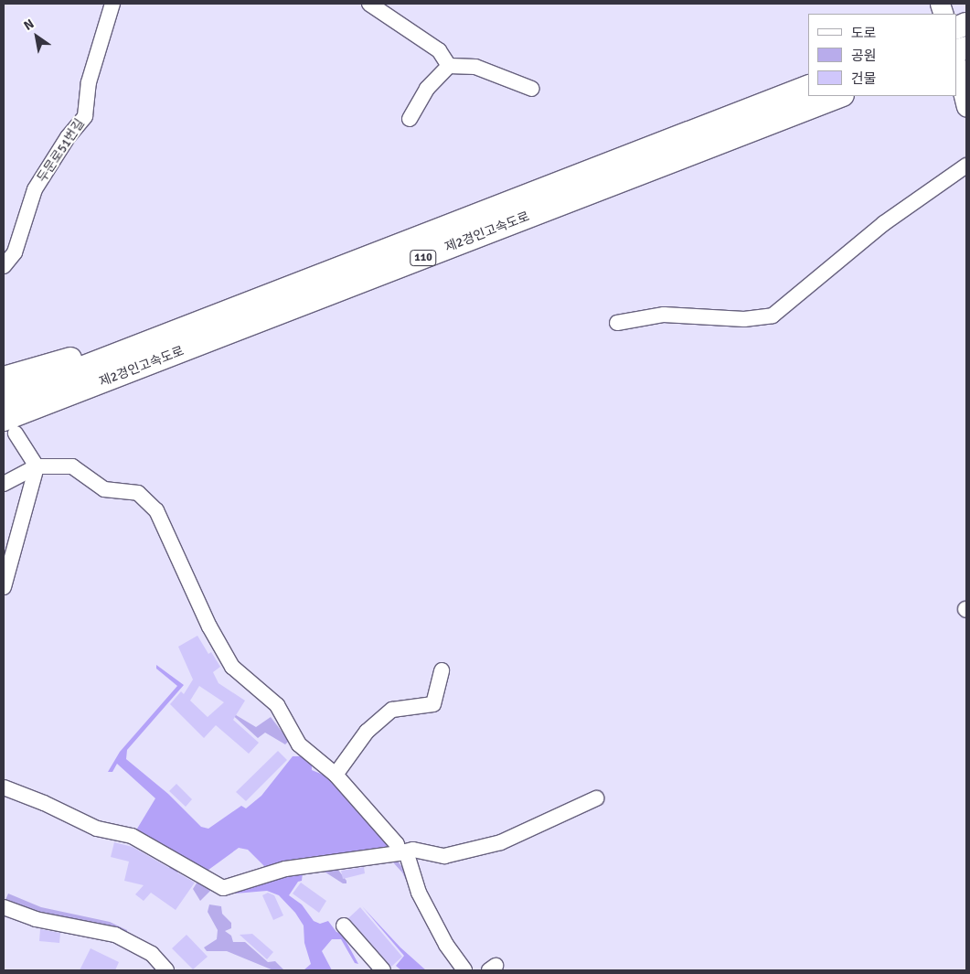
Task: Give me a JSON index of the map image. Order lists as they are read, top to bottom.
{
  "streets": {
    "highway": ["제2경인고속도로", "110"],
    "lane": ["두문로51번길"]
  },
  "legend": ["도로", "공원", "건물"],
  "north": "top left"
}
